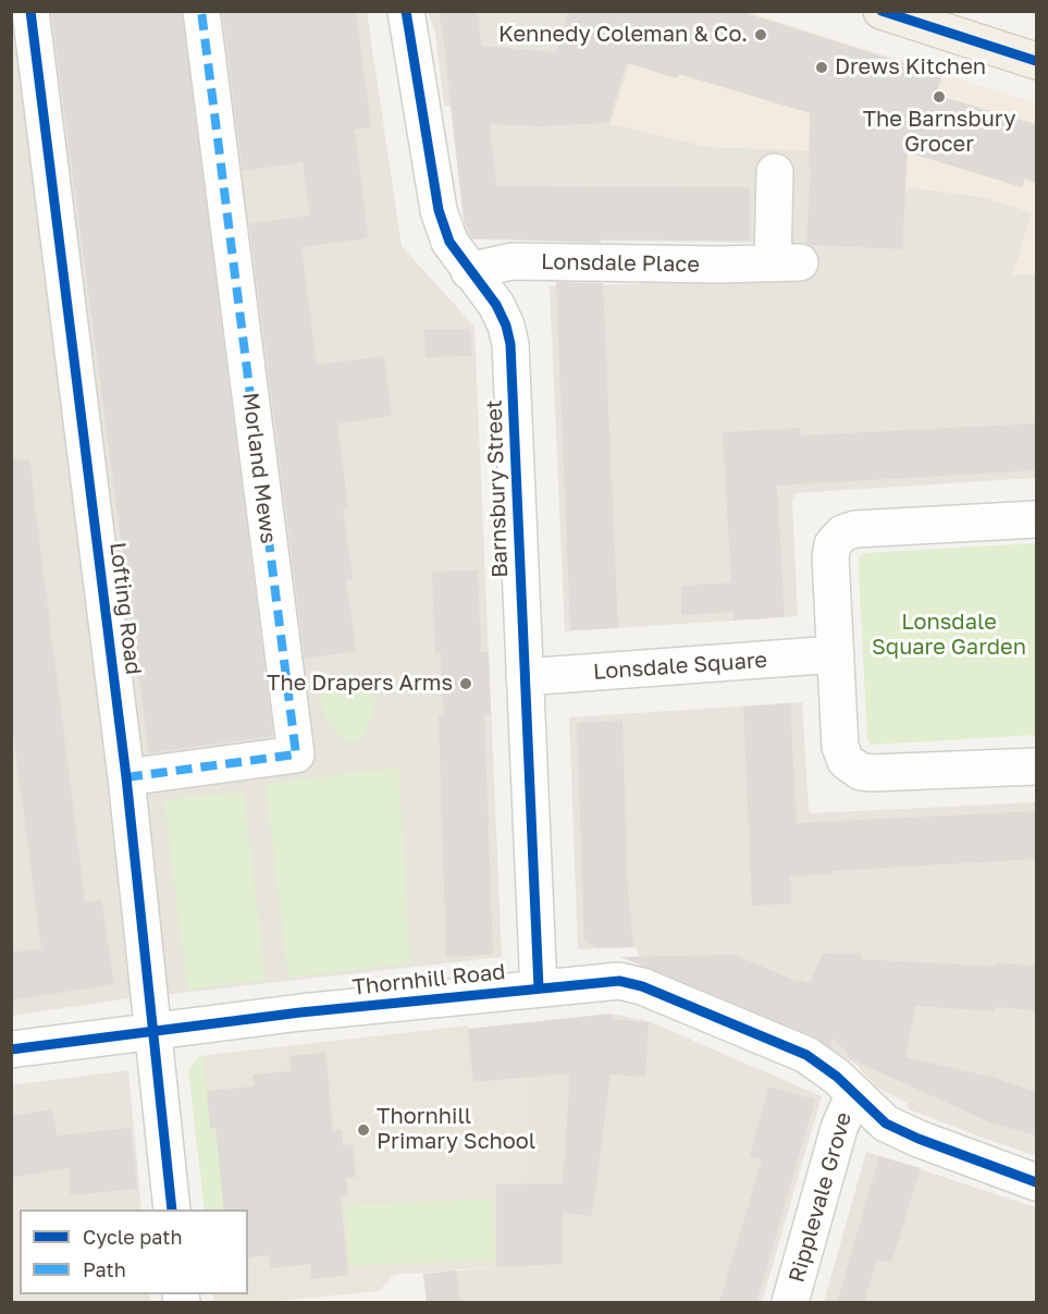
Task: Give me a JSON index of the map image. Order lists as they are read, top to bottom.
{
  "streets": {
    "street": [
      "Lonsdale Place",
      "Morland Mews",
      "Barnsbury Street",
      "Lofting Road",
      "Lonsdale Square",
      "Thornhill Road",
      "Ripplevale Grove"
    ]
  },
  "crossings": [
    ["Lonsdale Place", "Barnsbury Street"],
    ["Morland Mews", "Lofting Road"],
    ["Barnsbury Street", "Lonsdale Square"],
    ["Barnsbury Street", "Thornhill Road"],
    ["Lofting Road", "Thornhill Road"],
    ["Thornhill Road", "Ripplevale Grove"]
  ],
  "parks": ["Lonsdale Square Garden"],
  "places": [
    "Kennedy Coleman & Co.",
    "Drews Kitchen",
    "The Barnsbury Grocer",
    "The Drapers Arms",
    "Thornhill Primary School"
  ],
  "legend": ["Cycle path", "Path"]
}
